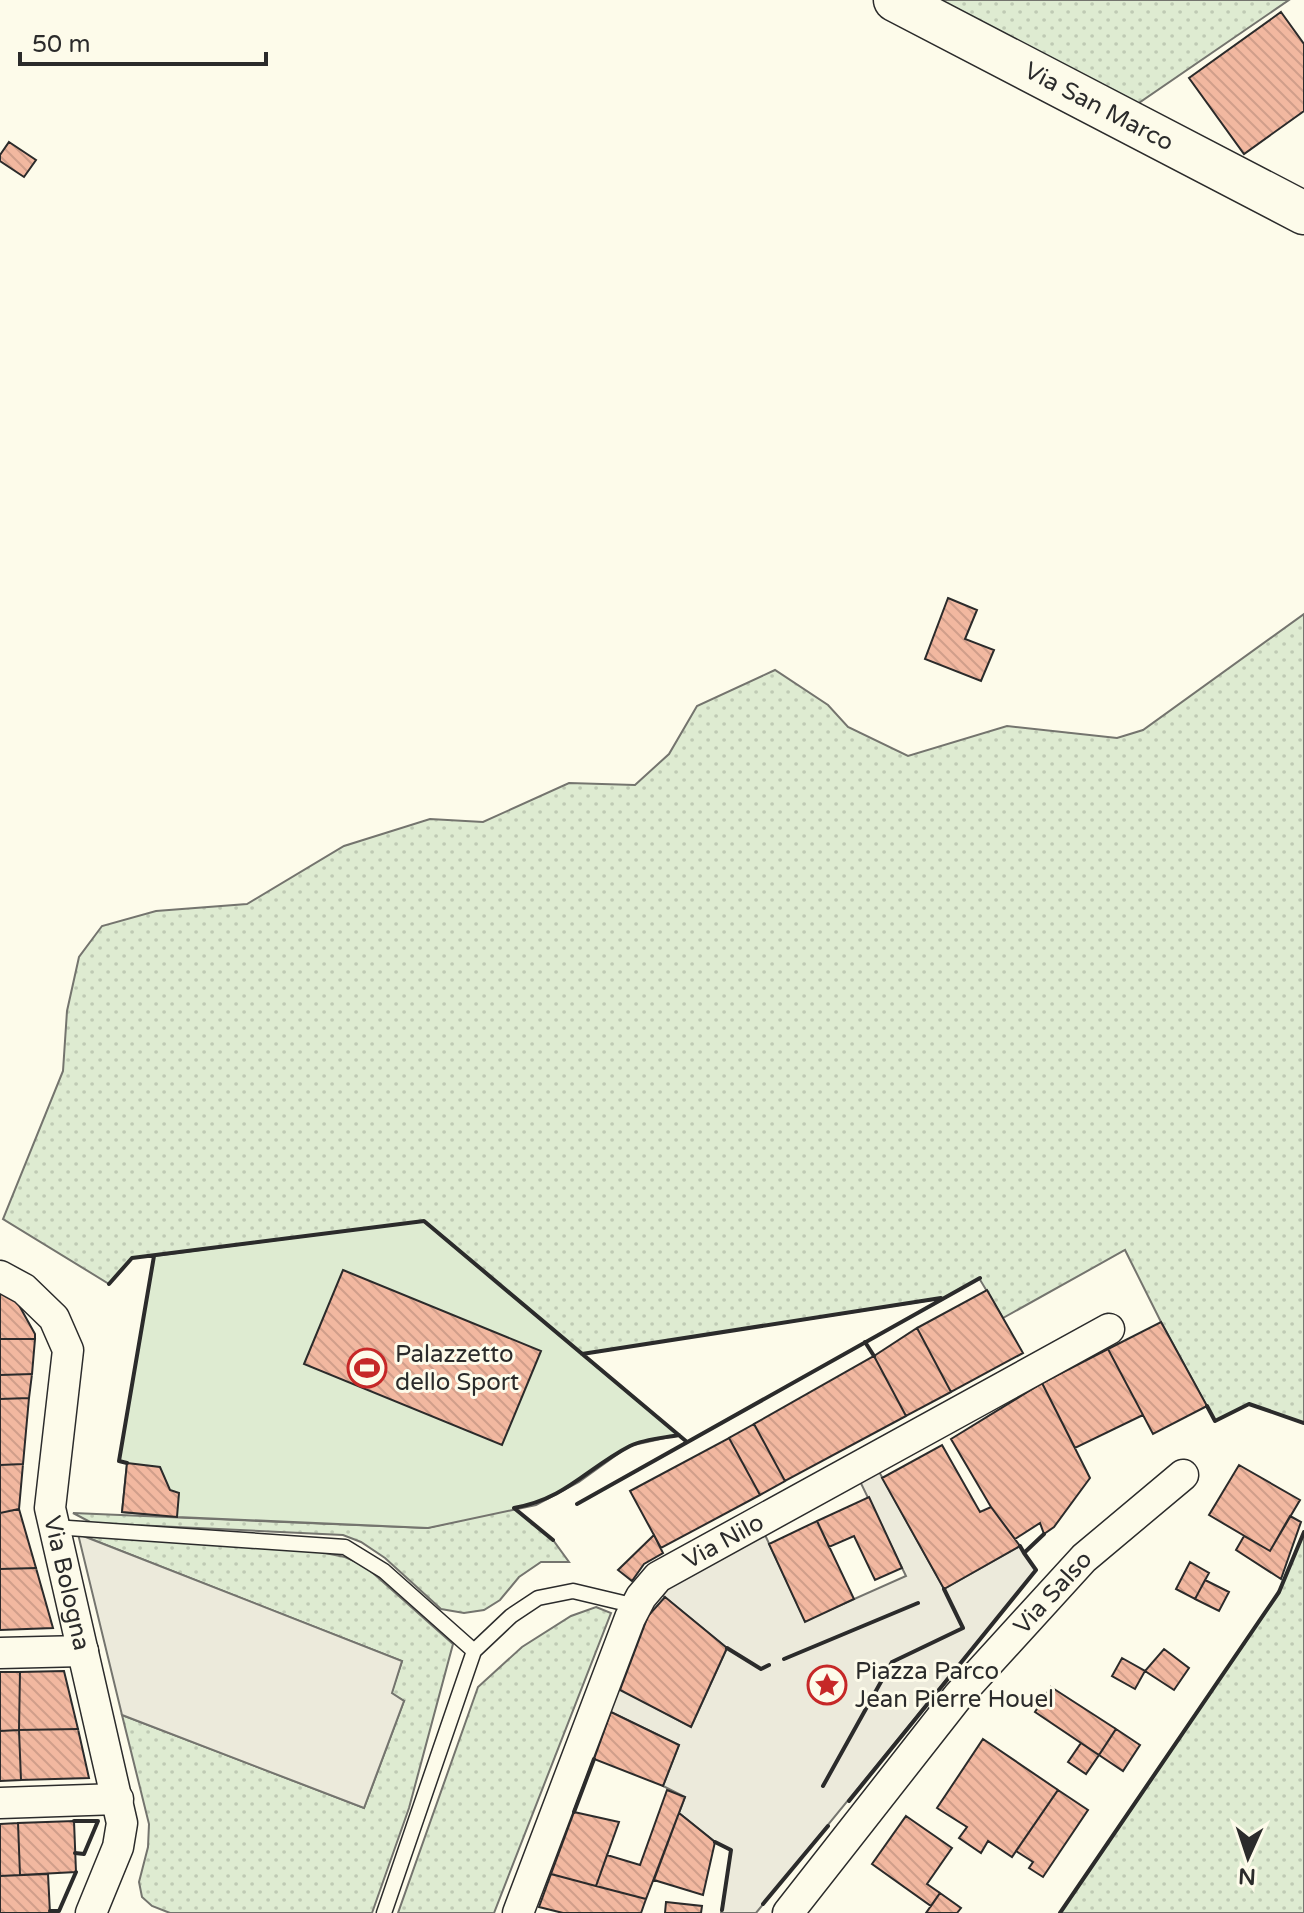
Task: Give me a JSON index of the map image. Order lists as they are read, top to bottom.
{
  "streets": {
    "street": [
      "Via San Marco",
      "Via Nilo",
      "Via Bologna",
      "Via Salso"
    ]
  },
  "places": {
    "sports": ["Palazzetto dello Sport"],
    "place": ["Piazza Parco Jean Pierre Houel"]
  },
  "scale_bar": "50 m",
  "north": "bottom"
}
